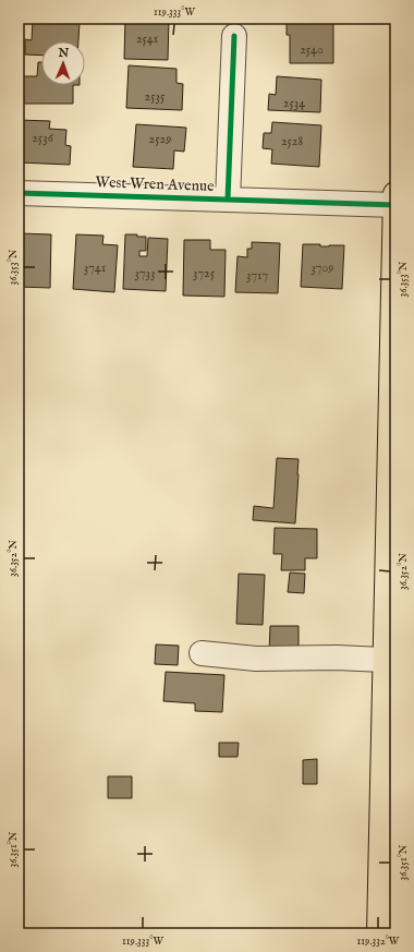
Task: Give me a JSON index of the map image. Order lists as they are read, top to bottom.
{
  "streets": {
    "street": ["West Wren Avenue"]
  },
  "house_numbers": [
    "2541",
    "2540",
    "2535",
    "2534",
    "2536",
    "2529",
    "2528",
    "3741",
    "3709",
    "3733",
    "3725",
    "3717"
  ],
  "north": "top",
  "coordinates": [
    "119.333°W",
    "36.353°N",
    "36.352°N",
    "36.351°N",
    "119.332°W"
  ]
}
